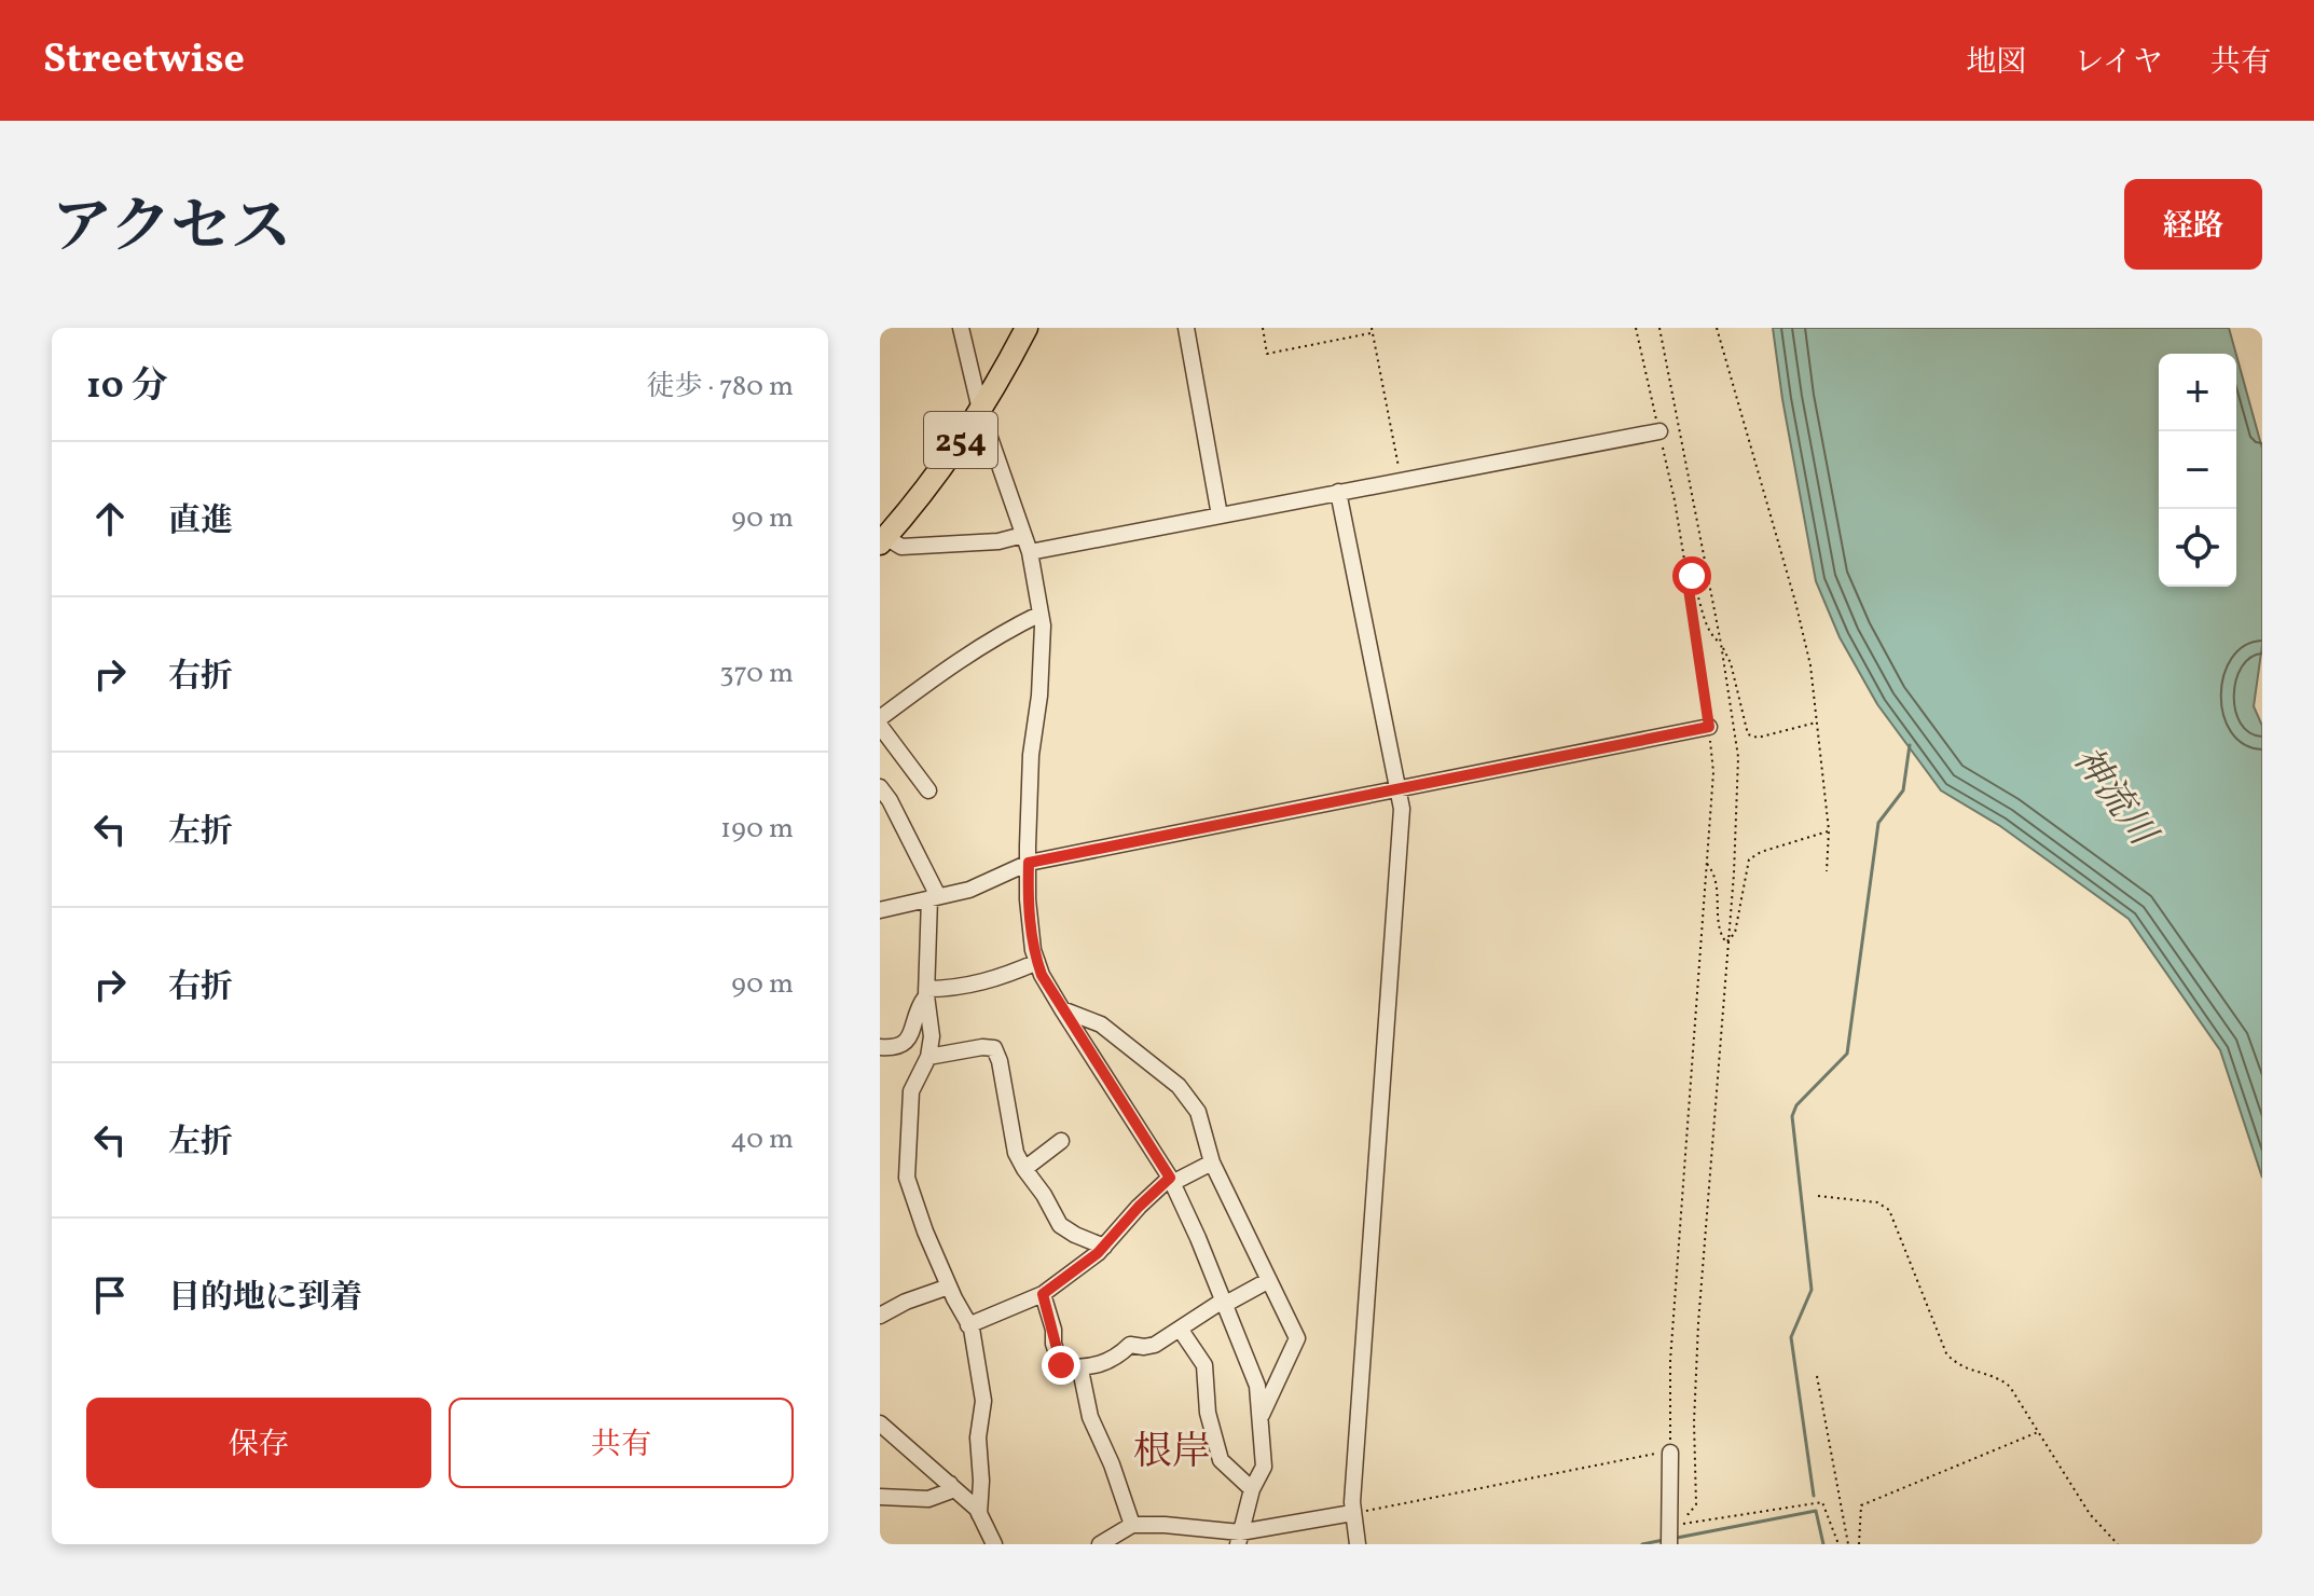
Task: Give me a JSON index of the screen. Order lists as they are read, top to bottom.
{
  "streets": {
    "highway": ["254"]
  },
  "districts": ["根岸"],
  "water": ["神流川"],
  "page": {
    "header": "Streetwise",
    "nav": ["地図", "レイヤ", "共有"],
    "title": "アクセス",
    "buttons": [
      "経路",
      ["保存", "共有"]
    ],
    "heading": ["10 分", "徒歩 · 780 m"],
    "map_buttons": ["+", "−"],
    "list": [
      ["直進", "90 m"],
      ["右折", "370 m"],
      ["左折", "190 m"],
      ["右折", "90 m"],
      ["左折", "40 m"],
      "目的地に到着"
    ]
  }
}
